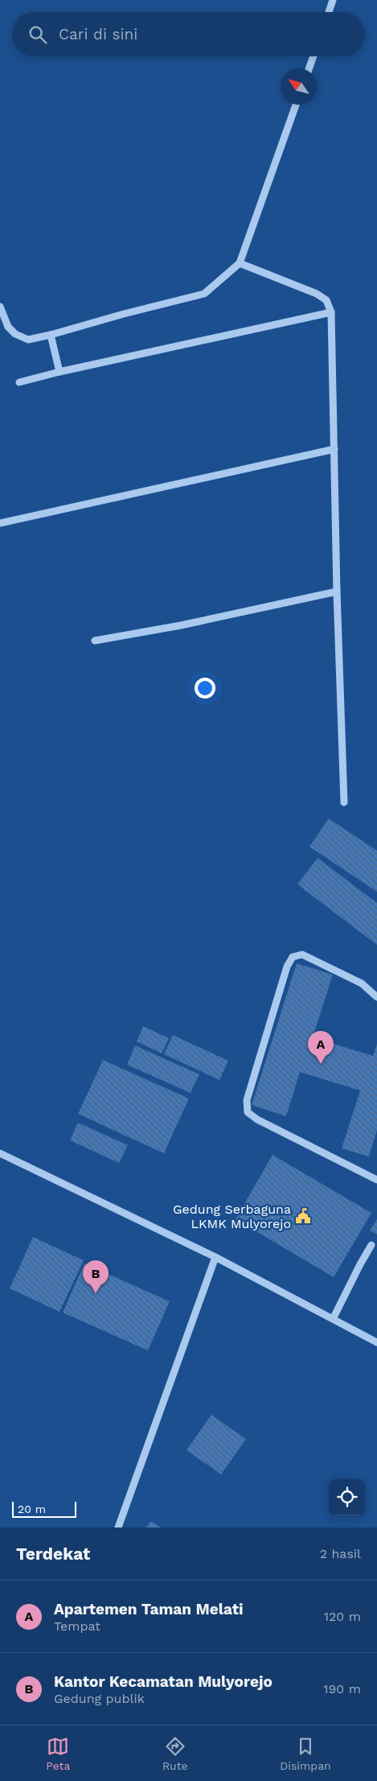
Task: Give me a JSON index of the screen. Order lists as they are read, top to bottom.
{
  "places": {
    "public building": ["Gedung Serbaguna LKMK Mulyorejo"]
  },
  "scale_bar": "20 m",
  "north": "top left",
  "page": {
    "search": "Cari di sini",
    "pins": ["A", "B"],
    "scale": "20 m",
    "heading": ["Terdekat", "2 hasil"],
    "list": [
      {
        "mark": "A",
        "name": "Apartemen Taman Melati",
        "note": "Tempat",
        "value": "120 m"
      },
      {
        "mark": "B",
        "name": "Kantor Kecamatan Mulyorejo",
        "note": "Gedung publik",
        "value": "190 m"
      }
    ],
    "nav": ["Peta", "Rute", "Disimpan"]
  }
}
